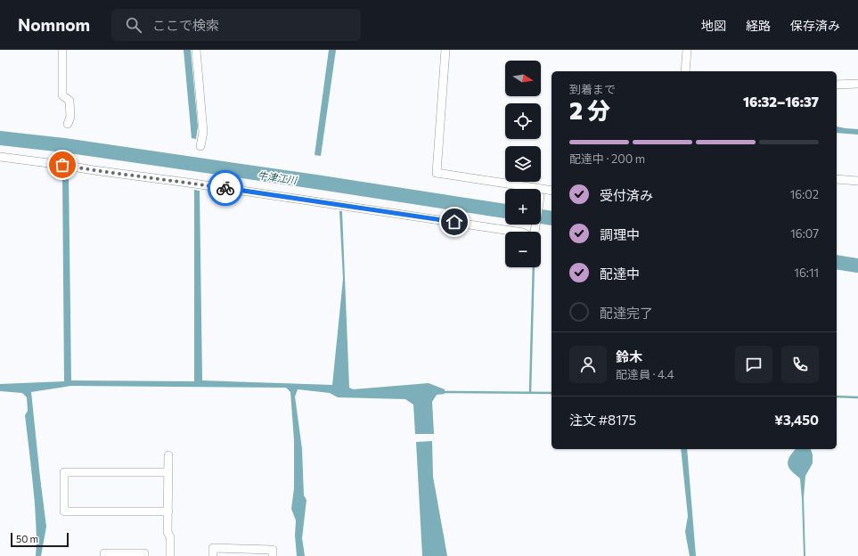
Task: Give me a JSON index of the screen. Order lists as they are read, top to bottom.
{
  "water": ["牛津江川"],
  "scale_bar": "50 m",
  "north": "right",
  "page": {
    "header": "Nomnom",
    "search": "ここで検索",
    "nav": ["地図", "経路", "保存済み"],
    "map_buttons": ["+", "−"],
    "heading": ["2 分", "到着まで", "16:32–16:37"],
    "panel": [
      "鈴木",
      "配達員 · 4.4",
      "注文 #8175",
      "¥3,450"
    ],
    "bar": "配達中 · 200 m",
    "list": [
      ["受付済み", "16:02"],
      ["調理中", "16:07"],
      ["配達中", "16:11"],
      "配達完了"
    ],
    "scale": "50 m"
  }
}
